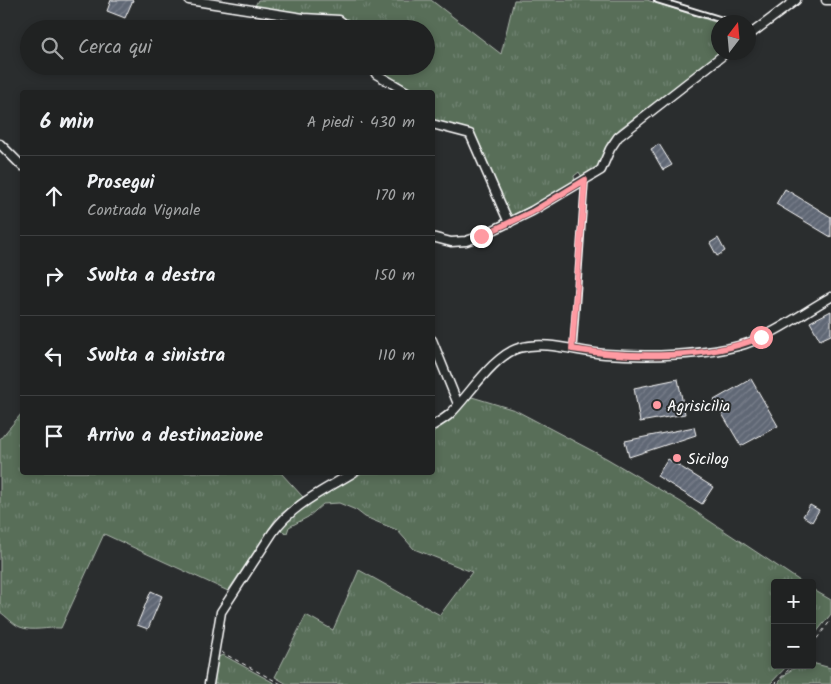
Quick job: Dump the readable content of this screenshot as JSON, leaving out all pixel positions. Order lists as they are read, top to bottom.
{
  "places": ["Agrisicilia", "Sicilog"],
  "north": "top",
  "page": {
    "search": "Cerca qui",
    "heading": ["6 min", "A piedi · 430 m"],
    "list": [
      ["Prosegui", "Contrada Vignale", "170 m"],
      ["Svolta a destra", "150 m"],
      ["Svolta a sinistra", "110 m"],
      "Arrivo a destinazione"
    ],
    "map_buttons": ["+", "−"]
  }
}
